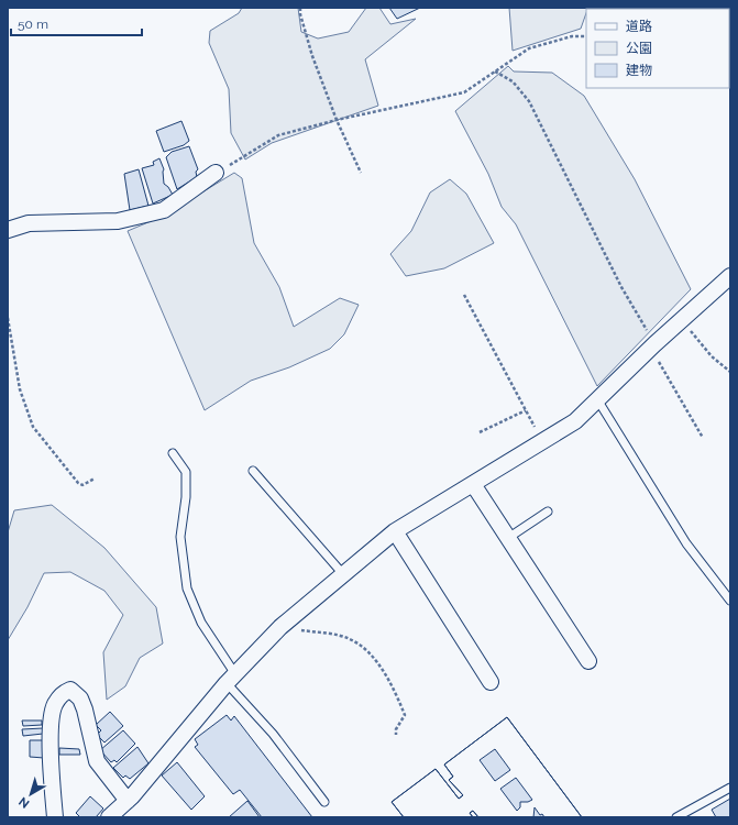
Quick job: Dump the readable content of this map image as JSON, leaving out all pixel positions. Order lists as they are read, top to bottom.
{
  "legend": ["道路", "公園", "建物"],
  "scale_bar": "50 m",
  "north": "bottom left"
}
